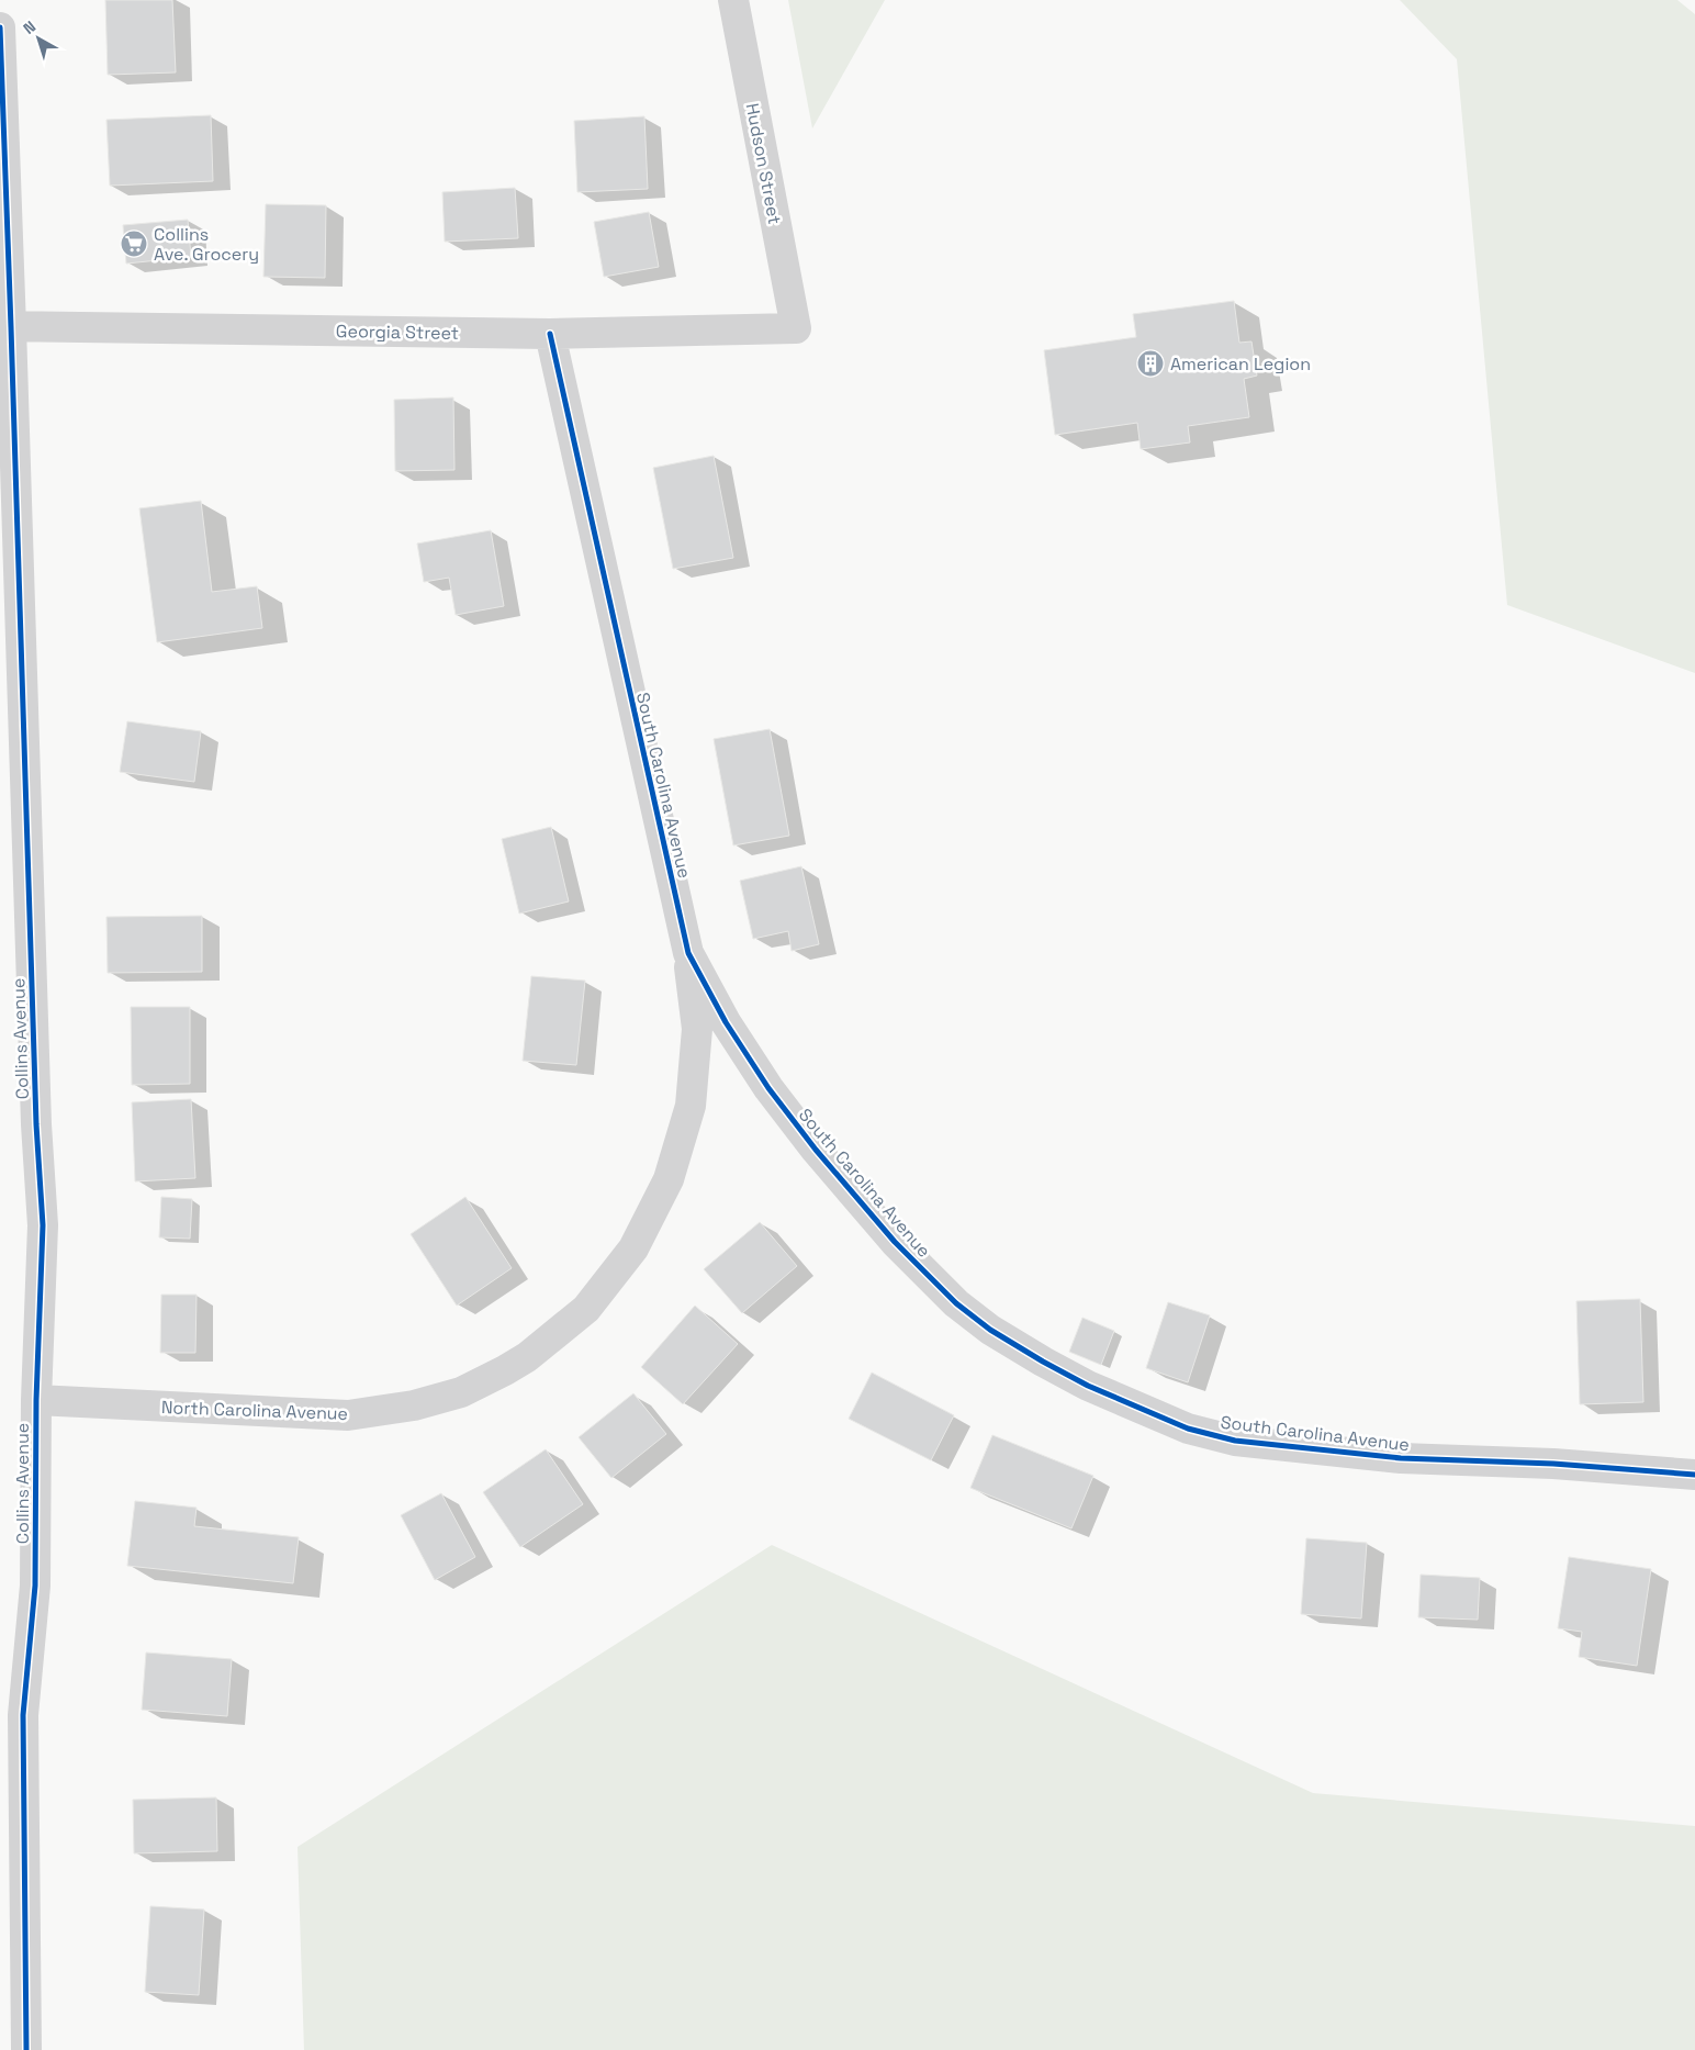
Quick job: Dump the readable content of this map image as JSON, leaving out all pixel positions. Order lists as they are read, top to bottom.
{
  "streets": {
    "street": [
      "Hudson Street",
      "Georgia Street",
      "South Carolina Avenue",
      "Collins Avenue",
      "North Carolina Avenue"
    ]
  },
  "crossings": [
    ["Hudson Street", "Georgia Street"],
    ["Georgia Street", "South Carolina Avenue"],
    ["Georgia Street", "Collins Avenue"],
    ["South Carolina Avenue", "North Carolina Avenue"],
    ["Collins Avenue", "North Carolina Avenue"]
  ],
  "places": {
    "supermarket": ["Collins Ave. Grocery"],
    "building": ["American Legion"]
  },
  "north": "top left"
}
